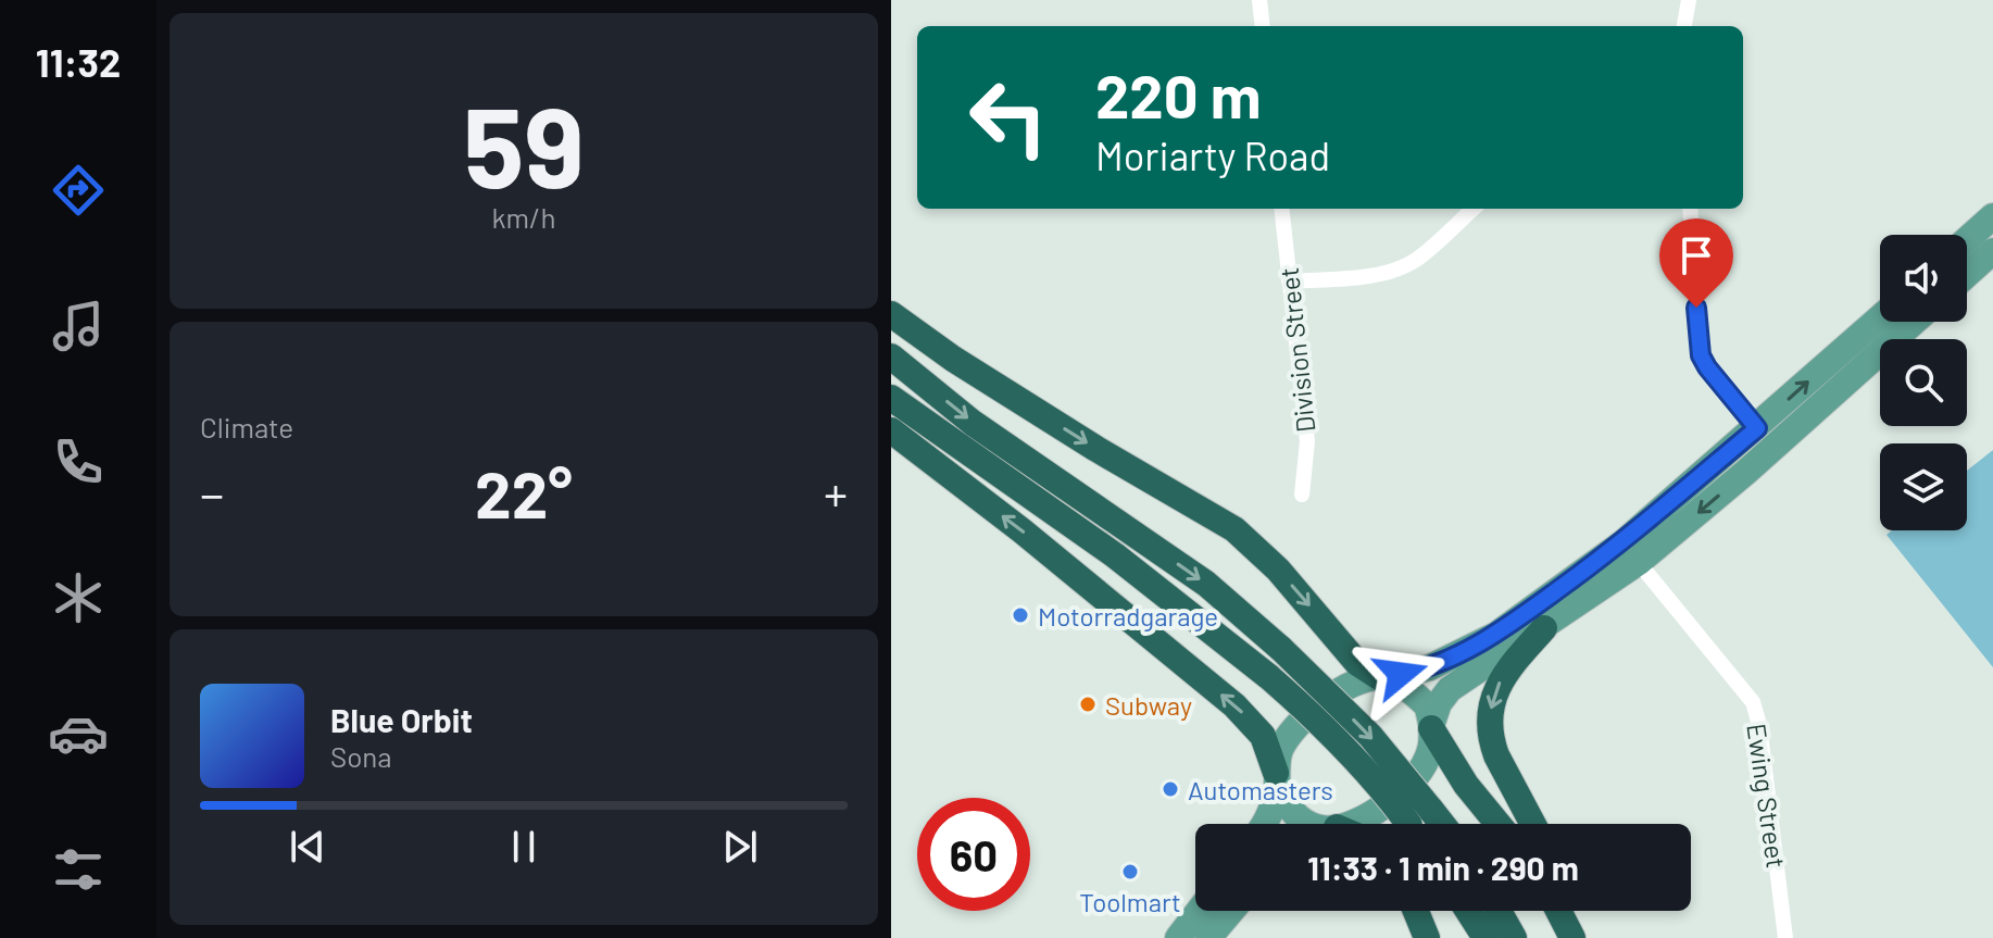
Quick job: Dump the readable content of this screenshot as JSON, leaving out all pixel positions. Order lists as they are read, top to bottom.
{
  "streets": {
    "street": ["Division Street", "Ewing Street"]
  },
  "places": [
    "Motorradgarage",
    "Subway",
    "Automasters",
    "Toolmart"
  ],
  "page": {
    "tabs": "11:32",
    "tile": [
      ["59", "km/h"],
      "Climate"
    ],
    "turn": ["220 m", "Moriarty Road"],
    "heat": ["−", "22°", "+"],
    "song": ["Blue Orbit", "Sona"],
    "limit": "60",
    "trip": "11:33 · 1 min · 290 m"
  }
}
